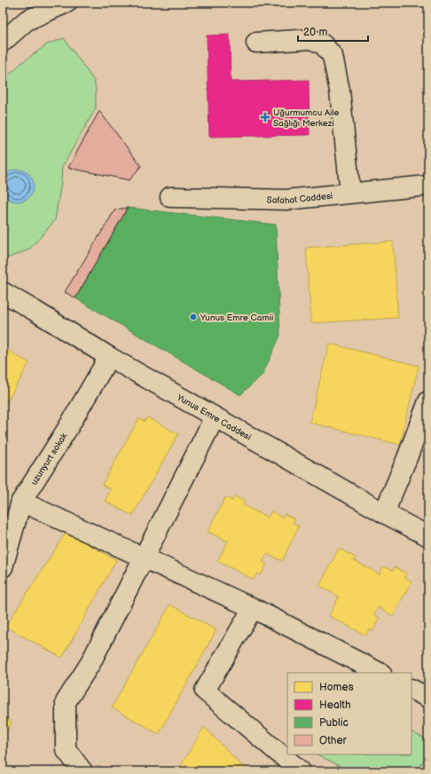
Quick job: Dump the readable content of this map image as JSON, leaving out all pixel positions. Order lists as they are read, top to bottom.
{
  "streets": {
    "street": ["Safahat Caddesi", "Yunus Emre Caddesi", "uzunyurt sokak"]
  },
  "crossings": [
    ["Yunus Emre Caddesi", "uzunyurt sokak"]
  ],
  "places": {
    "health": ["Uğurmumcu Aile Sağlığı Merkezi"],
    "other": ["Yunus Emre Camii"]
  },
  "legend": [
    "Homes",
    "Health",
    "Public",
    "Other"
  ],
  "scale_bar": "20 m"
}
